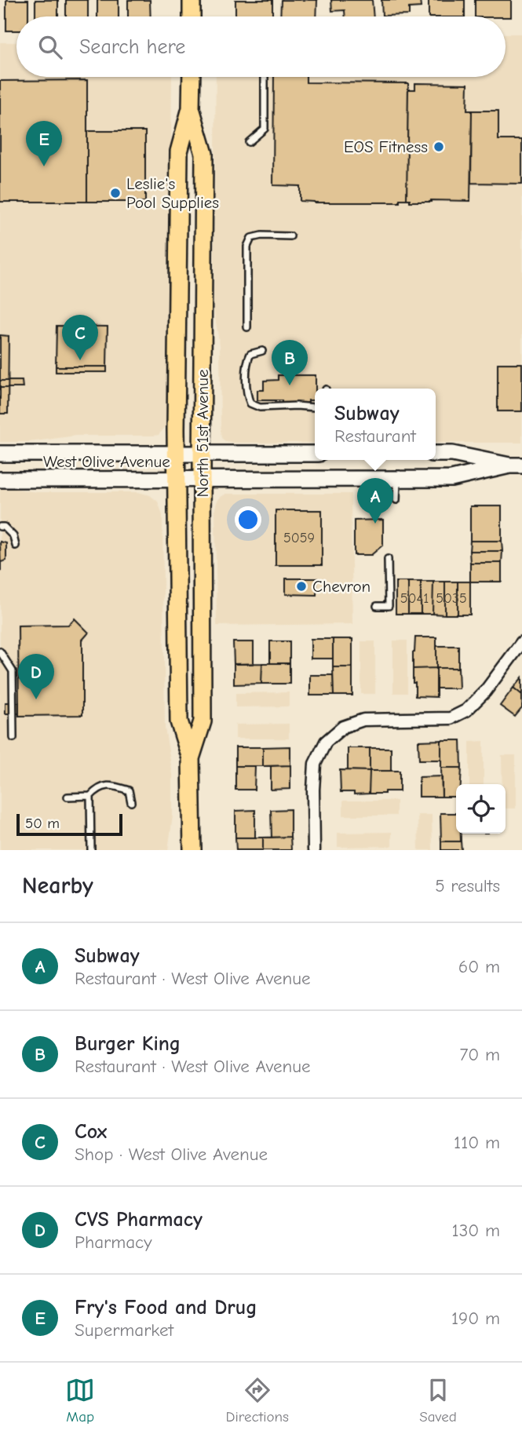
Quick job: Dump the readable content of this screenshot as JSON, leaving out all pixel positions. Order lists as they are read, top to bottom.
{
  "streets": {
    "main road": ["North 51st Avenue", "West Olive Avenue"]
  },
  "crossings": [
    ["North 51st Avenue", "West Olive Avenue"]
  ],
  "places": ["EOS Fitness", "Leslie's Pool Supplies", "Chevron"],
  "house_numbers": ["5059", "5041", "5035"],
  "scale_bar": "50 m",
  "page": {
    "search": "Search here",
    "pins": [
      "E",
      "C",
      "B",
      "A",
      "D"
    ],
    "popup": ["Subway", "Restaurant"],
    "scale": "50 m",
    "heading": ["Nearby", "5 results"],
    "list": [
      {
        "mark": "A",
        "name": "Subway",
        "note": "Restaurant · West Olive Avenue",
        "value": "60 m"
      },
      {
        "mark": "B",
        "name": "Burger King",
        "note": "Restaurant · West Olive Avenue",
        "value": "70 m"
      },
      {
        "mark": "C",
        "name": "Cox",
        "note": "Shop · West Olive Avenue",
        "value": "110 m"
      },
      {
        "mark": "D",
        "name": "CVS Pharmacy",
        "note": "Pharmacy",
        "value": "130 m"
      },
      {
        "mark": "E",
        "name": "Fry's Food and Drug",
        "note": "Supermarket",
        "value": "190 m"
      }
    ],
    "nav": ["Map", "Directions", "Saved"]
  }
}
